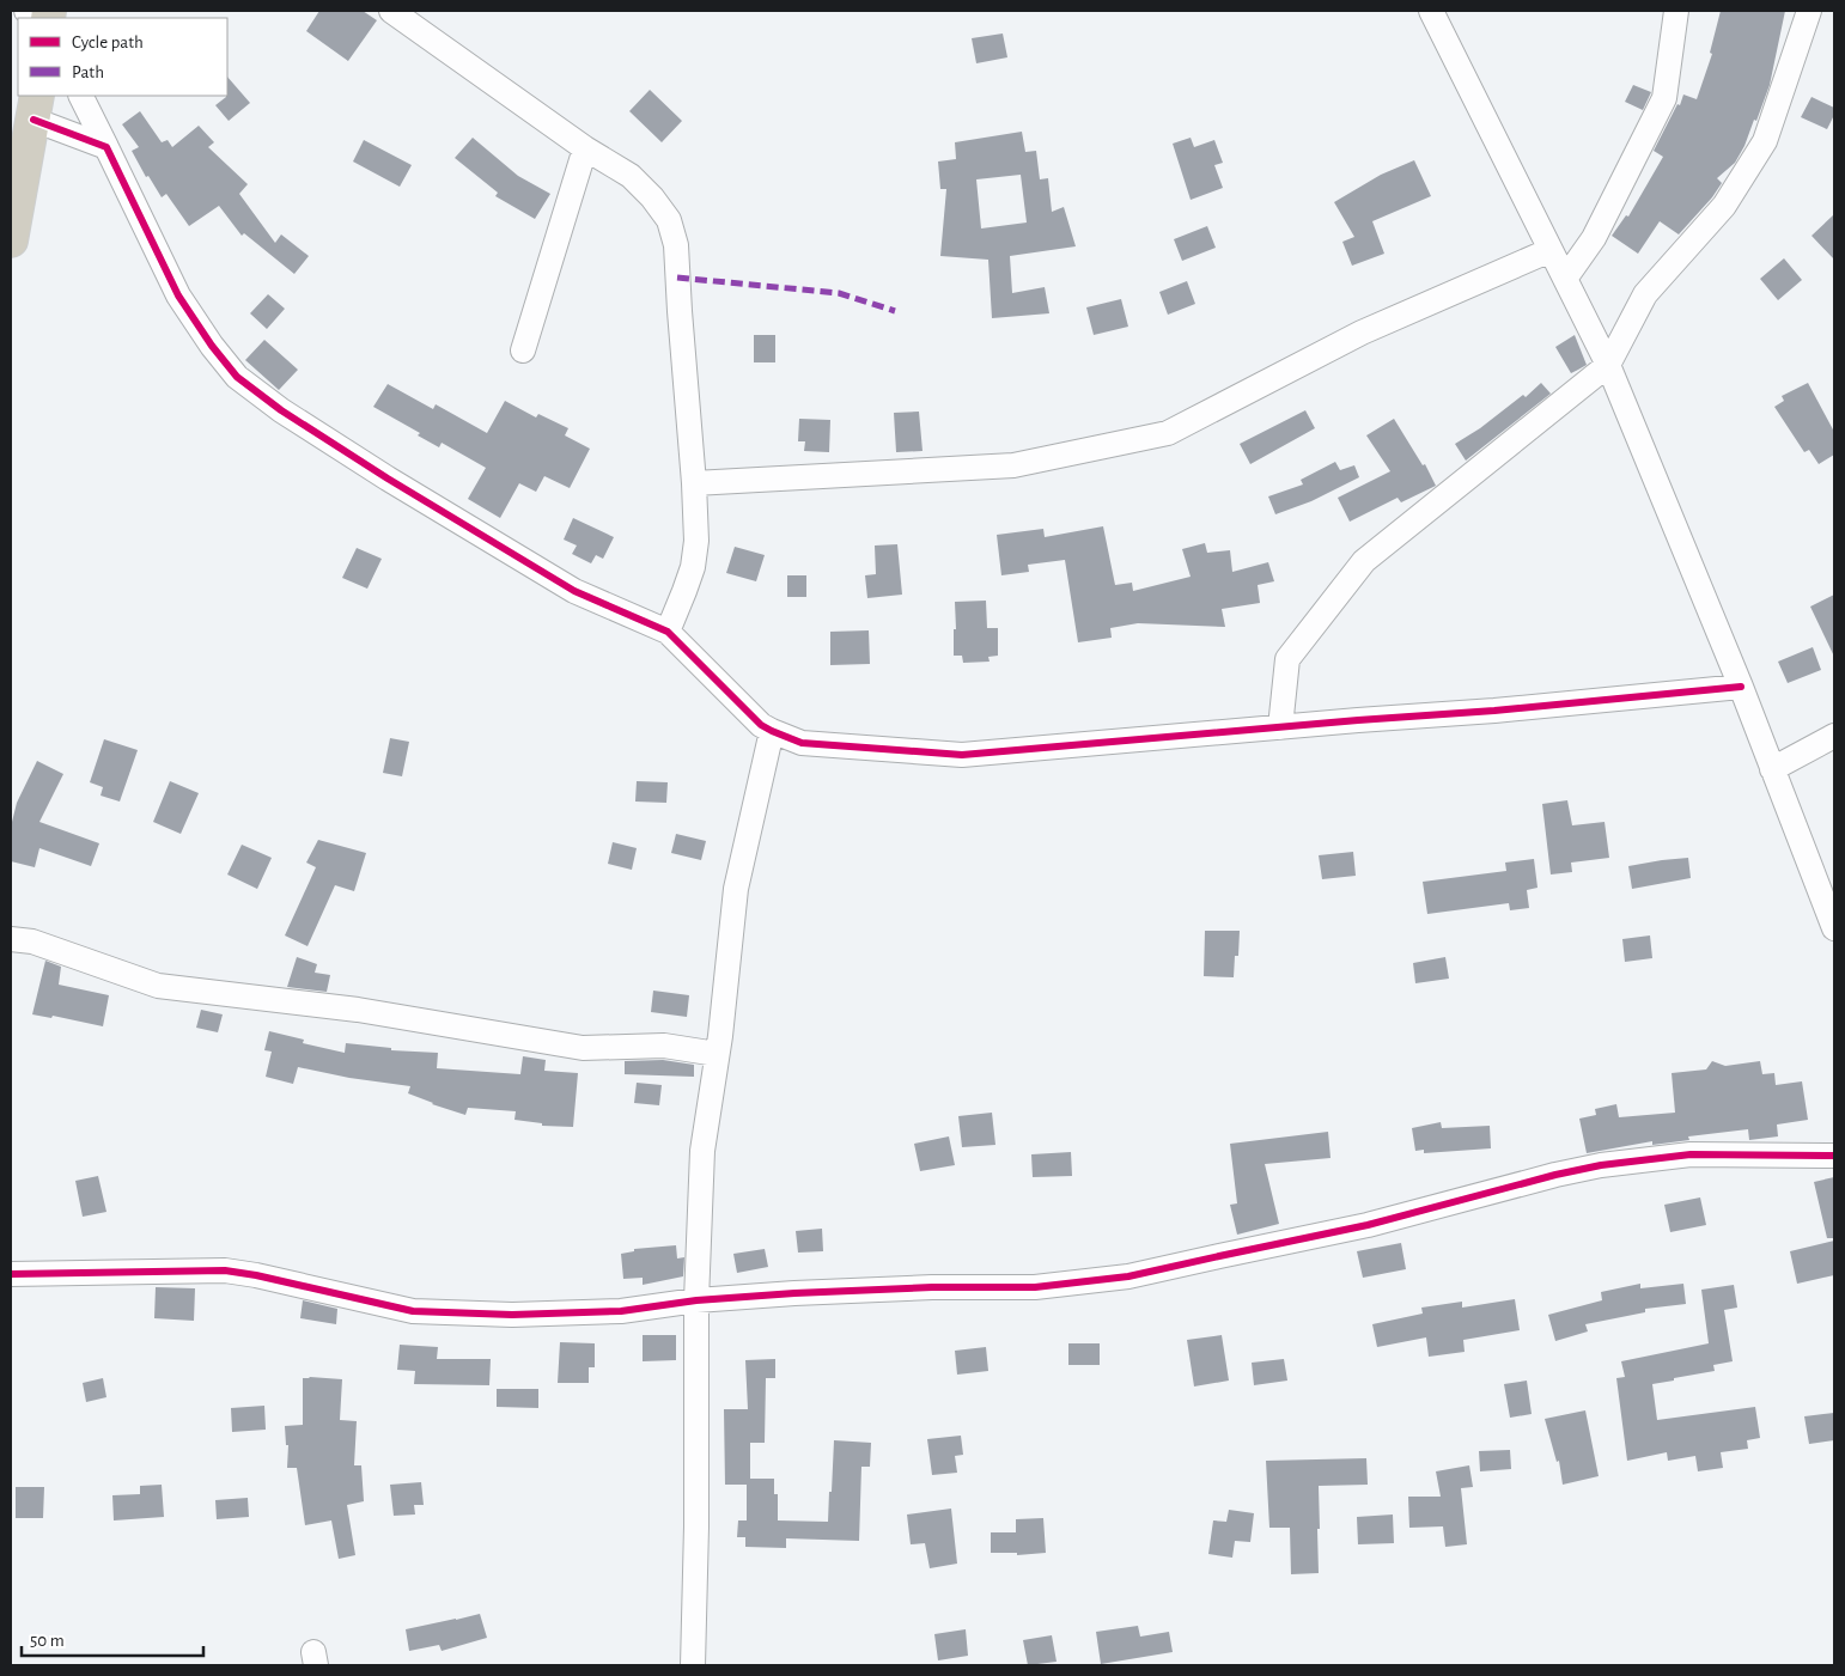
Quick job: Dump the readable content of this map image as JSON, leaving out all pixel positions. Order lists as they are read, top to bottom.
{
  "legend": ["Cycle path", "Path"],
  "scale_bar": "50 m"
}
